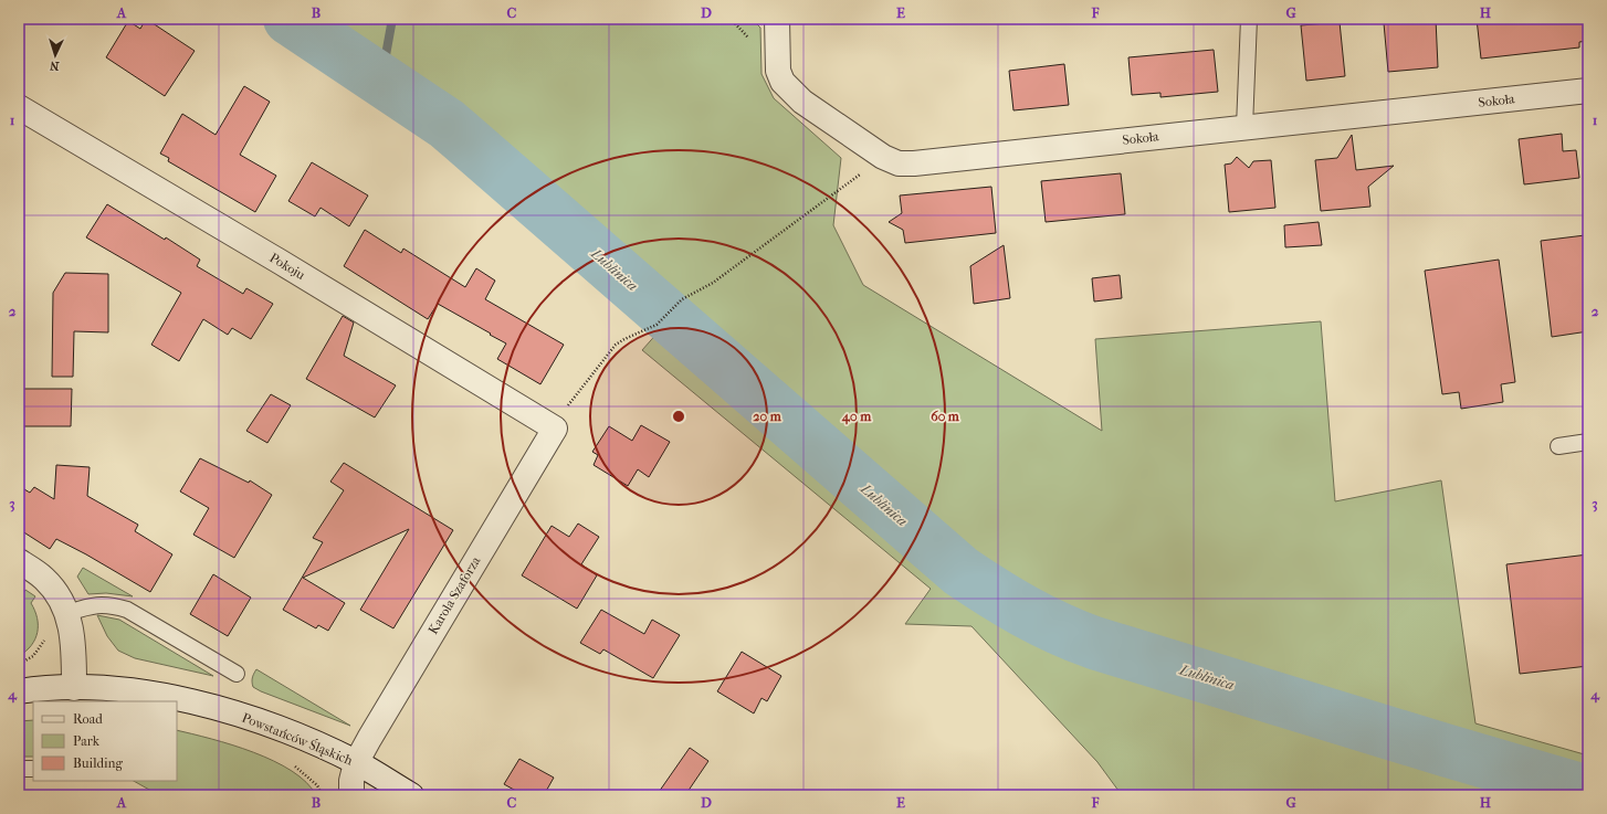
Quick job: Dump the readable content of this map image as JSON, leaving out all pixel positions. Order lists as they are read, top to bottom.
{
  "streets": {
    "street": [
      "Sokoła",
      "Pokoju",
      "Karola Szaforza",
      "Powstańców Śląskich"
    ]
  },
  "crossings": [
    ["Pokoju", "Karola Szaforza"],
    ["Karola Szaforza", "Powstańców Śląskich"]
  ],
  "water": ["Lublinica"],
  "legend": ["Road", "Park", "Building"],
  "north": "bottom",
  "grid": {
    "columns": [
      "A",
      "B",
      "C",
      "D",
      "E",
      "F",
      "G",
      "H"
    ],
    "rows": [
      "1",
      "2",
      "3",
      "4"
    ]
  },
  "rings": ["20 m", "40 m", "60 m"]
}
